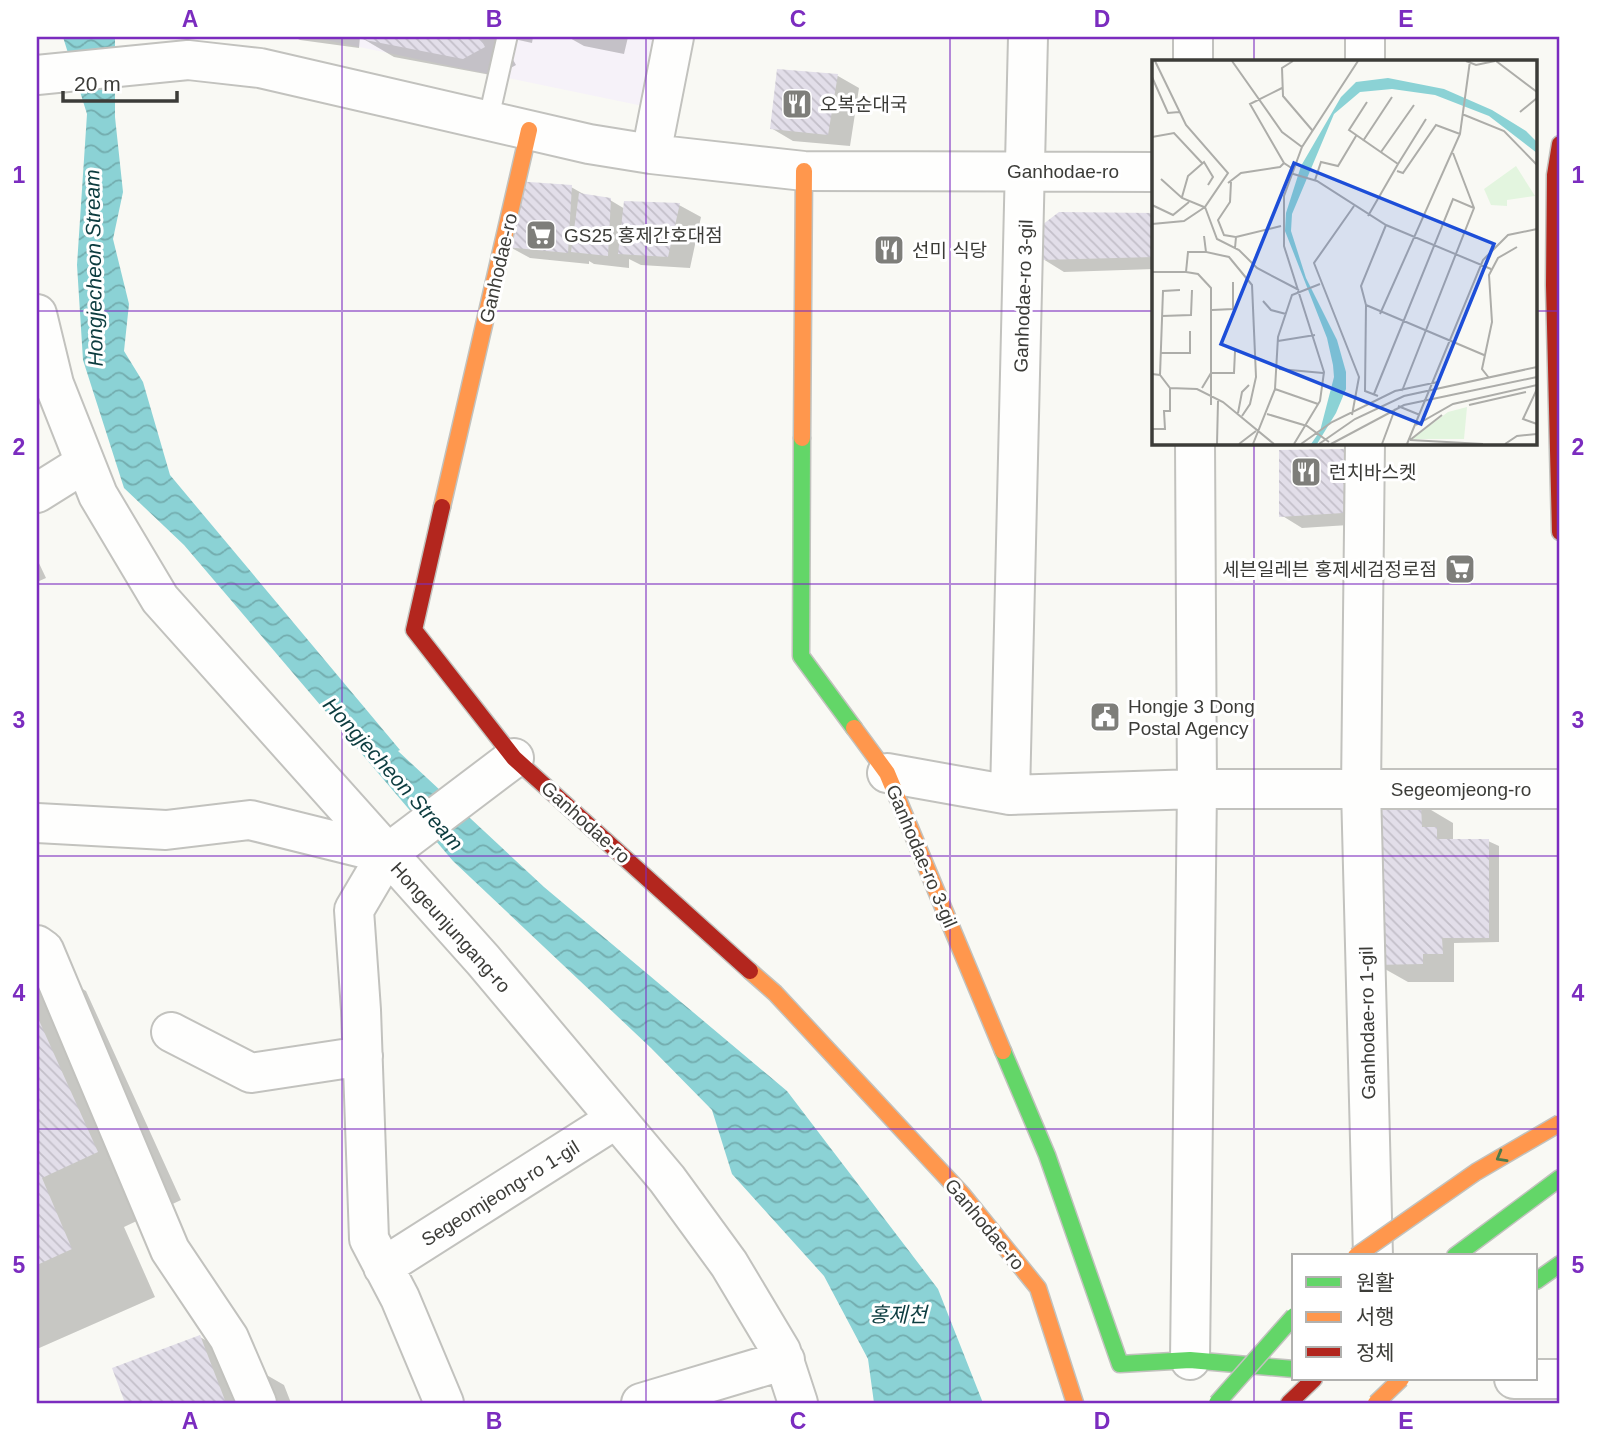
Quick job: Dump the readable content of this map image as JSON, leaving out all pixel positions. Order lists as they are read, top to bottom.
{
  "streets": {
    "main road": ["Ganhodae-ro", "Ganhodae-ro 3-gil"],
    "street": [
      "Segeomjeong-ro",
      "Hongeunjungang-ro",
      "Ganhodae-ro 1-gil",
      "Segeomjeong-ro 1-gil"
    ]
  },
  "crossings": [
    ["Ganhodae-ro", "Ganhodae-ro 3-gil"],
    ["Segeomjeong-ro", "Ganhodae-ro 1-gil"],
    ["Hongeunjungang-ro", "Segeomjeong-ro 1-gil"]
  ],
  "water": ["Hongjecheon Stream", "홍제천"],
  "places": {
    "restaurant": ["오복순대국", "선미 식당", "런치바스켓"],
    "supermarket": ["GS25 홍제간호대점", "세븐일레븐 홍제세검정로점"],
    "public building": ["Hongje 3 Dong Postal Agency"]
  },
  "legend": ["원활", "서행", "정체"],
  "scale_bar": "20 m",
  "grid": {
    "columns": [
      "A",
      "B",
      "C",
      "D",
      "E"
    ],
    "rows": [
      "1",
      "2",
      "3",
      "4",
      "5"
    ]
  }
}
